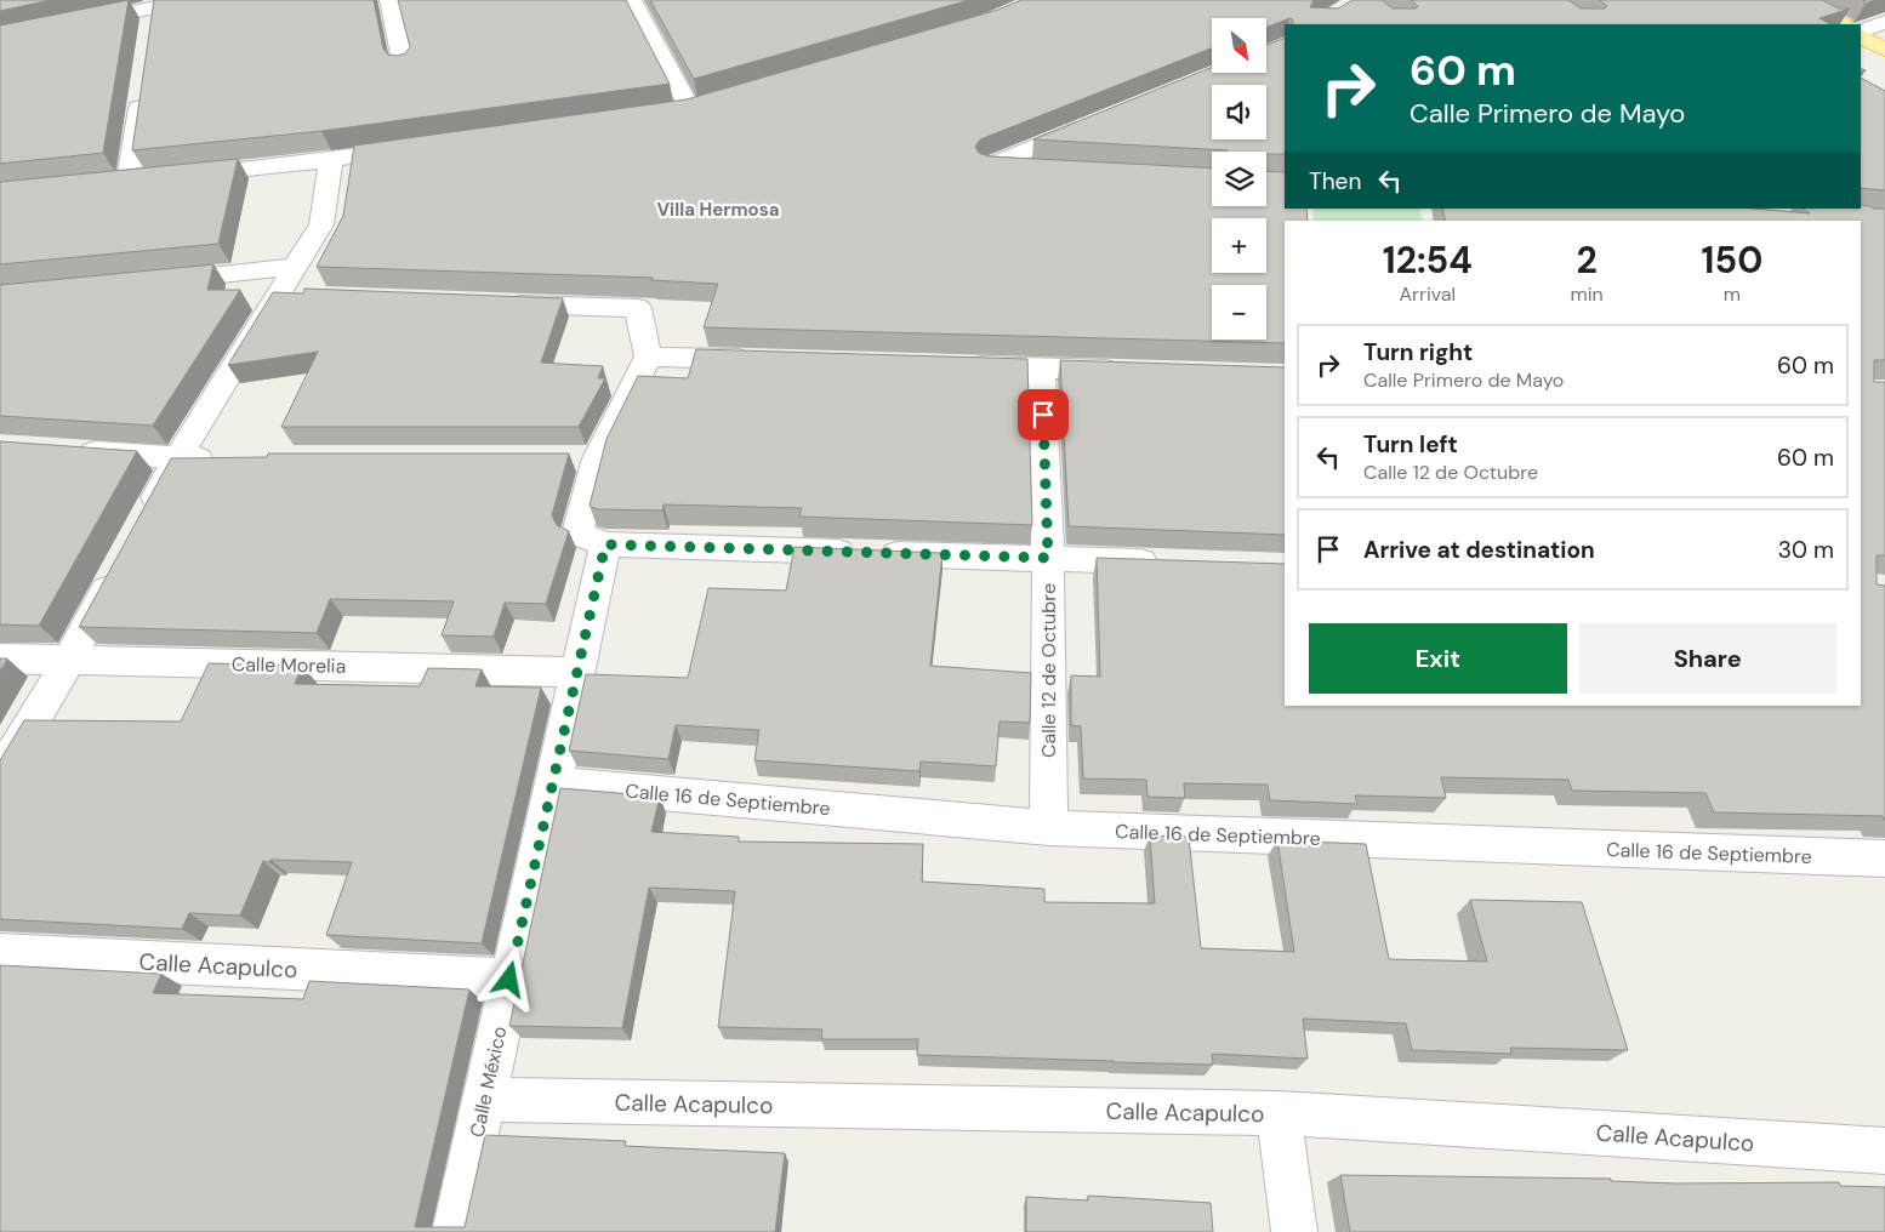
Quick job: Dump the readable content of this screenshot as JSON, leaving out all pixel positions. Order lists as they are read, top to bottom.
{
  "streets": {
    "street": [
      "Calle Morelia",
      "Calle 12 de Octubre",
      "Calle 16 de Septiembre",
      "Calle Acapulco",
      "Calle México"
    ]
  },
  "crossings": [
    ["Calle Morelia", "Calle México"],
    ["Calle 12 de Octubre", "Calle 16 de Septiembre"],
    ["Calle 16 de Septiembre", "Calle México"],
    ["Calle Acapulco", "Calle México"]
  ],
  "districts": ["Villa Hermosa"],
  "north": "bottom right",
  "page": {
    "map_buttons": ["+", "−"],
    "turn": ["60 m", "Calle Primero de Mayo"],
    "then": "Then",
    "eta": [
      "12:54",
      "Arrival",
      "2",
      "min",
      "150",
      "m"
    ],
    "list": [
      {
        "name": "Turn right",
        "note": "Calle Primero de Mayo",
        "value": "60 m"
      },
      {
        "name": "Turn left",
        "note": "Calle 12 de Octubre",
        "value": "60 m"
      },
      {
        "name": "Arrive at destination",
        "value": "30 m"
      }
    ],
    "buttons": ["Exit", "Share"]
  }
}
